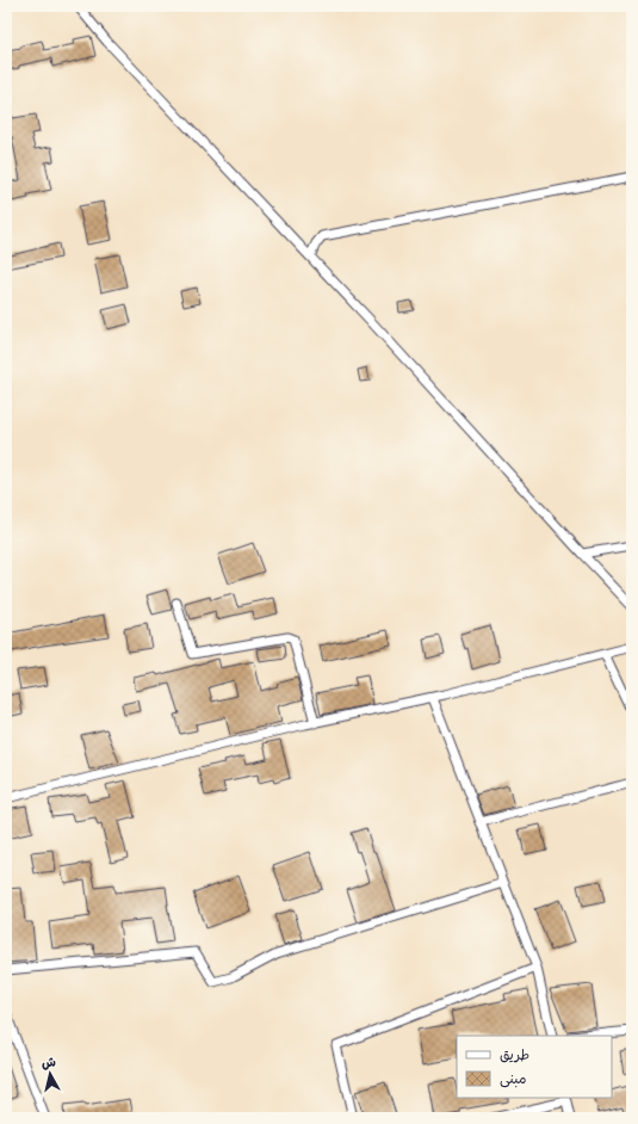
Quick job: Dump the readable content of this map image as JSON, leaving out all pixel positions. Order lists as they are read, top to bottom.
{
  "legend": ["طريق", "مبنى"],
  "north": "top"
}
